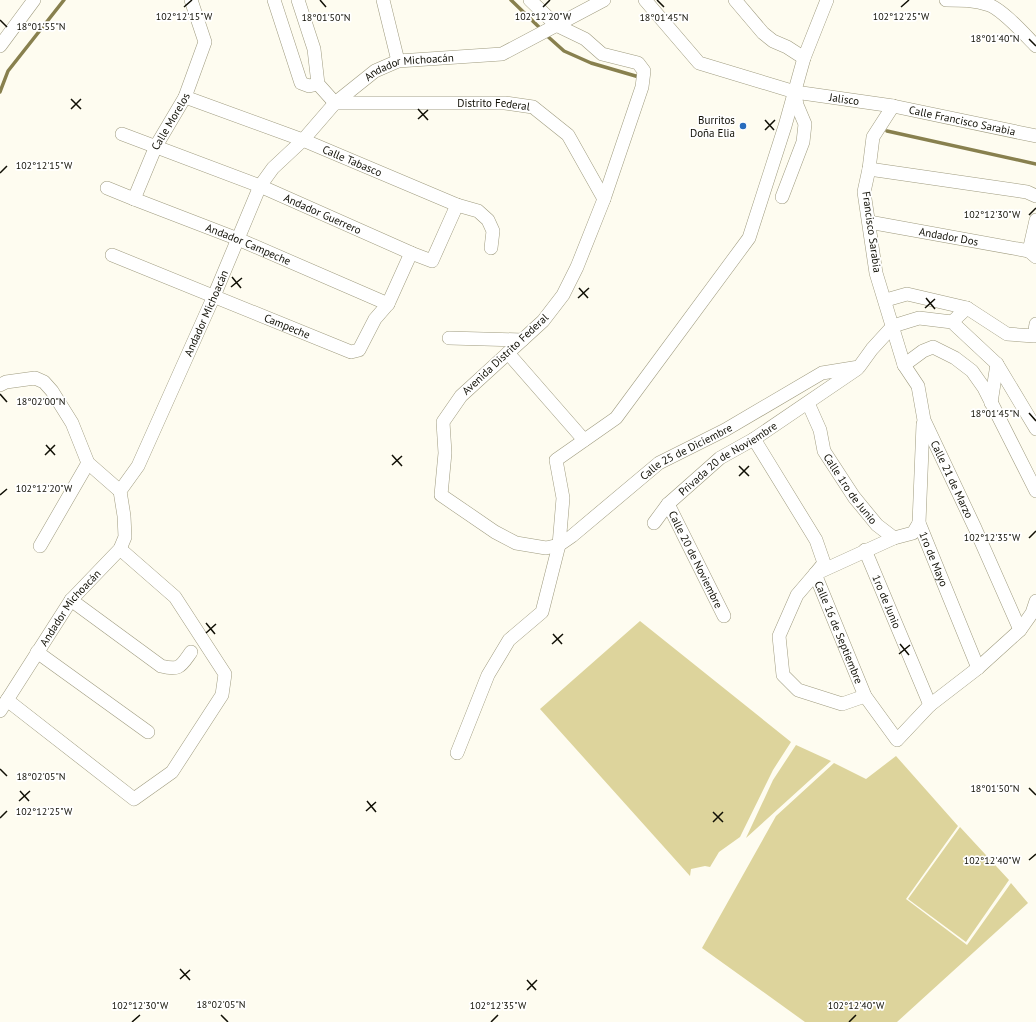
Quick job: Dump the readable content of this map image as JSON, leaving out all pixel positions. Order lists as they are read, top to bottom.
{
  "streets": {
    "street": [
      "Andador Michoacán",
      "Jalisco",
      "Distrito Federal",
      "Calle Francisco Sarabia",
      "Calle Morelos",
      "Calle Tabasco",
      "Andador Guerrero",
      "Francisco Sarabia",
      "Andador Dos",
      "Andador Campeche",
      "Campeche",
      "Avenida Distrito Federal",
      "Calle 25 de Diciembre",
      "Privada 20 de Noviembre",
      "Calle 21 de Marzo",
      "Calle 1ro de Junio",
      "1ro de Mayo",
      "Calle 20 de Noviembre",
      "1ro de Junio",
      "Calle 16 de Septiembre"
    ]
  },
  "crossings": [
    ["Andador Michoacán", "Distrito Federal"],
    ["Andador Michoacán", "Calle Tabasco"],
    ["Andador Michoacán", "Andador Guerrero"],
    ["Andador Michoacán", "Andador Campeche"],
    ["Andador Michoacán", "Campeche"],
    ["Andador Michoacán", "Avenida Distrito Federal"],
    ["Jalisco", "Calle Francisco Sarabia"],
    ["Jalisco", "Francisco Sarabia"],
    ["Distrito Federal", "Avenida Distrito Federal"],
    ["Calle Francisco Sarabia", "Francisco Sarabia"],
    ["Calle Morelos", "Calle Tabasco"],
    ["Calle Morelos", "Andador Guerrero"],
    ["Calle Morelos", "Andador Campeche"],
    ["Calle Tabasco", "Andador Guerrero"],
    ["Andador Guerrero", "Campeche"],
    ["Francisco Sarabia", "Andador Dos"],
    ["Francisco Sarabia", "Calle 21 de Marzo"],
    ["Andador Campeche", "Campeche"],
    ["Avenida Distrito Federal", "Calle 25 de Diciembre"],
    ["Calle 25 de Diciembre", "Privada 20 de Noviembre"],
    ["Privada 20 de Noviembre", "Calle 1ro de Junio"],
    ["Privada 20 de Noviembre", "Calle 20 de Noviembre"],
    ["Privada 20 de Noviembre", "Calle 16 de Septiembre"],
    ["Calle 21 de Marzo", "1ro de Mayo"],
    ["1ro de Junio", "Calle 16 de Septiembre"]
  ],
  "places": ["Burritos Doña Elia"],
  "coordinates": [
    "102°12'15\"W",
    "102°12'20\"W",
    "102°12'25\"W",
    "18°01'50\"N",
    "18°01'45\"N",
    "18°01'55\"N",
    "18°01'40\"N",
    "102°12'30\"W",
    "18°02'00\"N",
    "102°12'35\"W",
    "18°02'05\"N",
    "102°12'40\"W"
  ]
}
